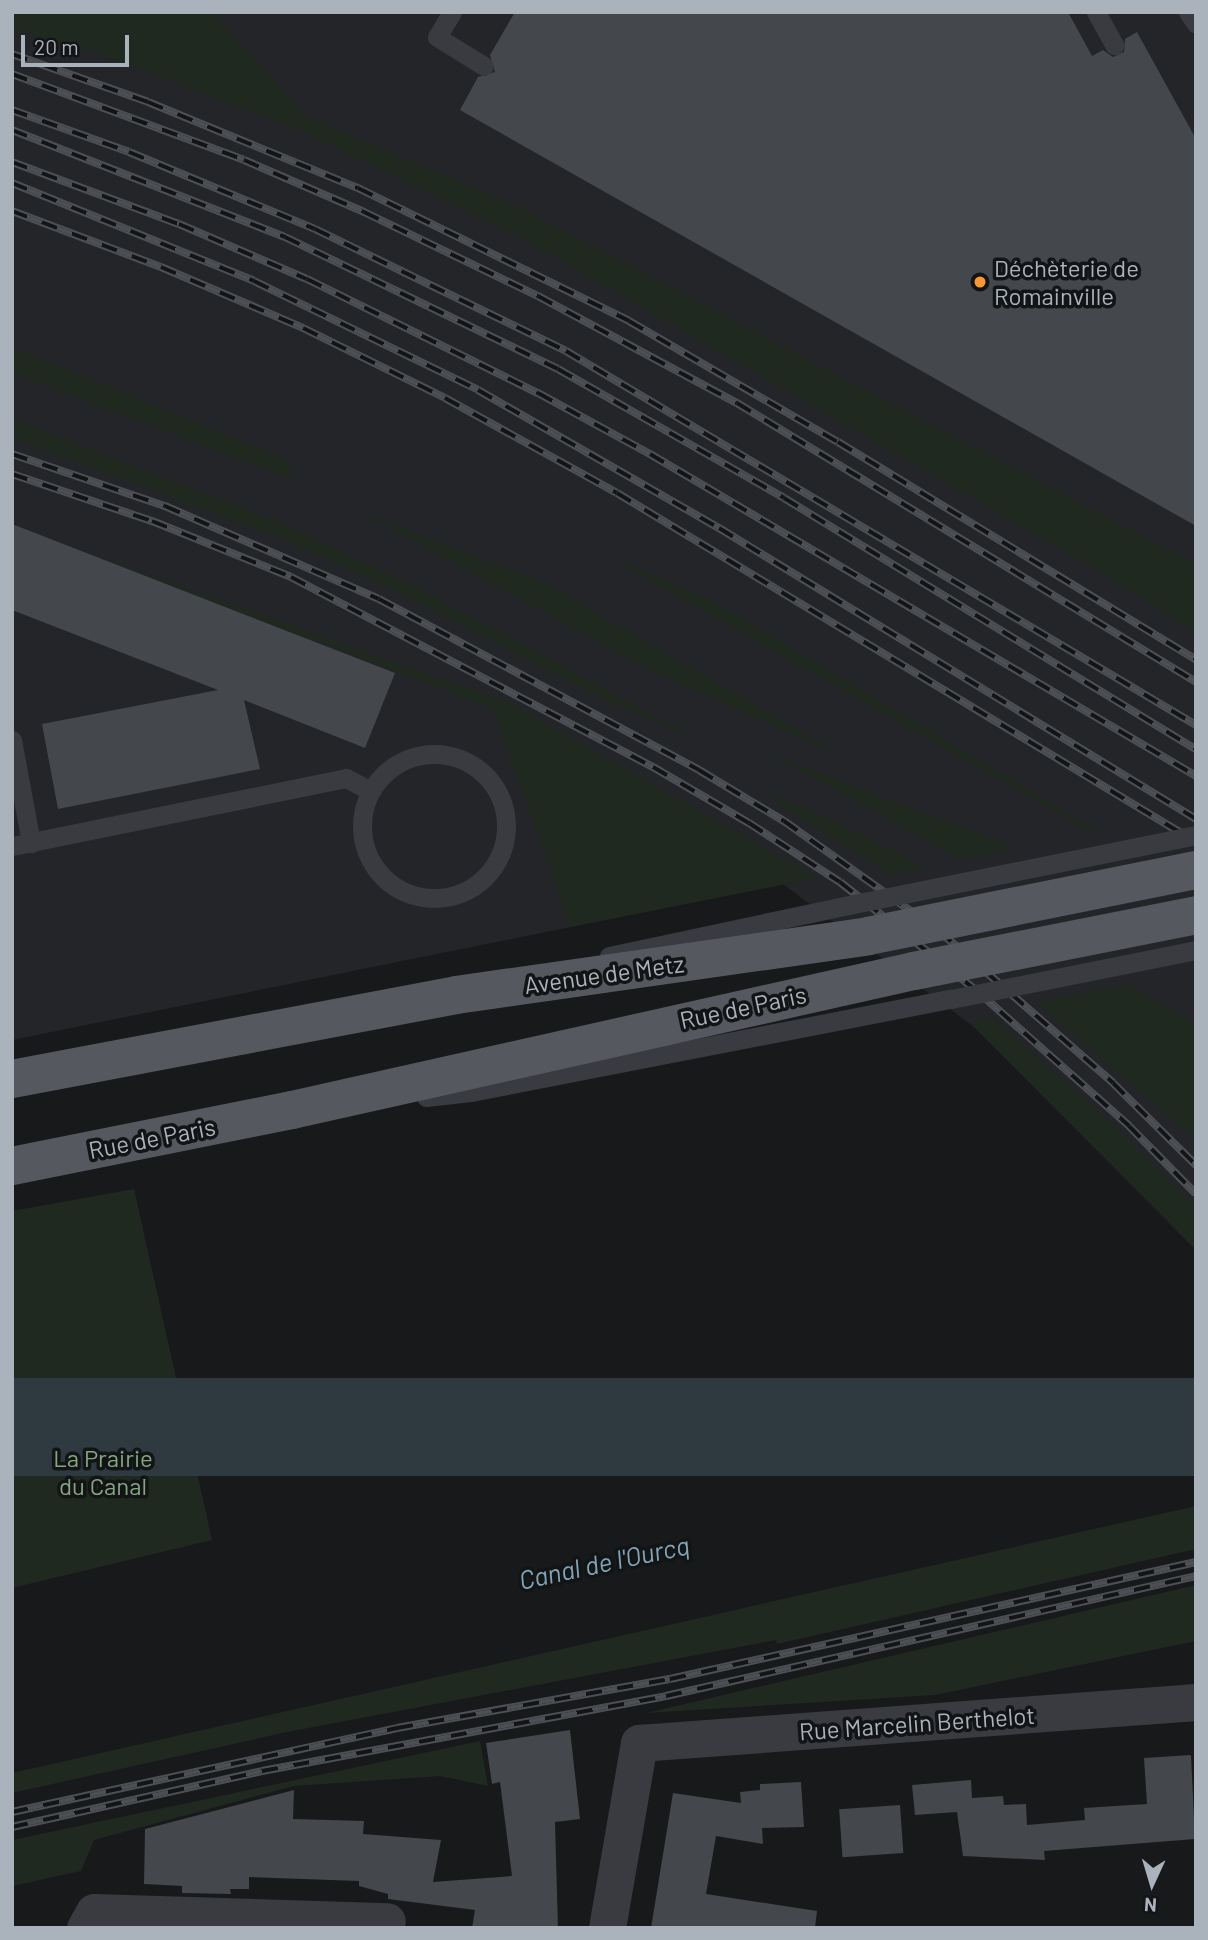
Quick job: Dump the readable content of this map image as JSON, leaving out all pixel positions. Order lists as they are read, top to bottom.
{
  "streets": {
    "main road": ["Avenue de Metz", "Rue de Paris"],
    "street": ["Rue Marcelin Berthelot"]
  },
  "water": ["Canal de l'Ourcq"],
  "parks": ["La Prairie du Canal"],
  "places": ["Déchèterie de Romainville"],
  "scale_bar": "20 m",
  "north": "bottom"
}
